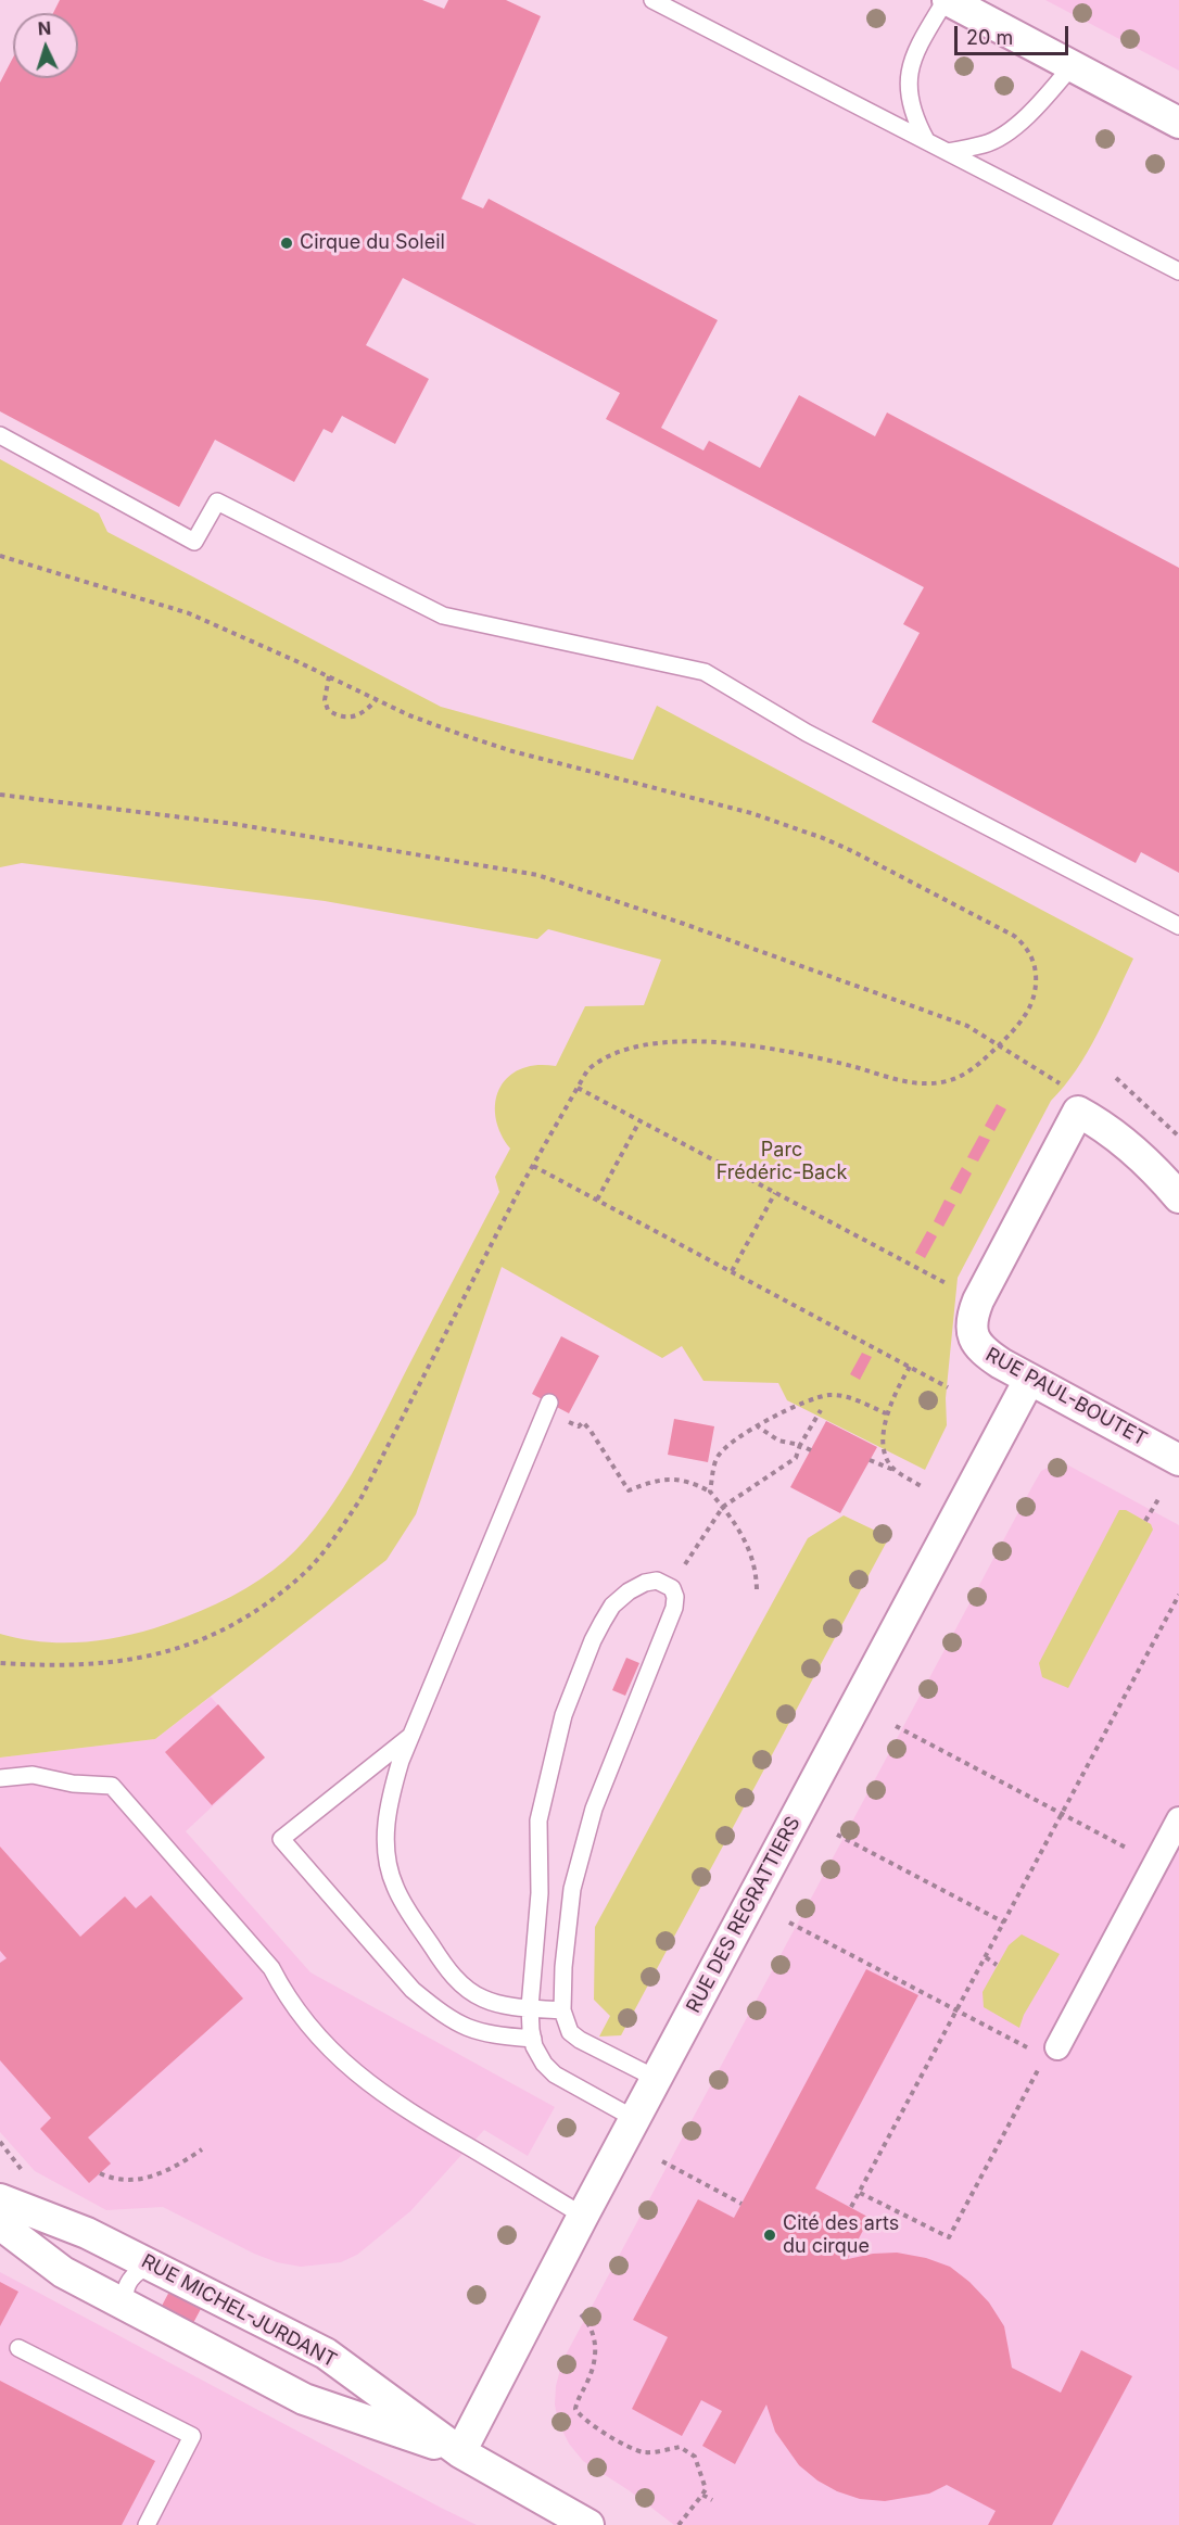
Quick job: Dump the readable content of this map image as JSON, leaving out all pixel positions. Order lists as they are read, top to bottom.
{
  "streets": {
    "street": ["RUE PAUL-BOUTET", "RUE DES REGRATTIERS", "RUE MICHEL-JURDANT"]
  },
  "crossings": [
    ["RUE PAUL-BOUTET", "RUE DES REGRATTIERS"],
    ["RUE DES REGRATTIERS", "RUE MICHEL-JURDANT"]
  ],
  "parks": ["Parc Frédéric-Back"],
  "places": ["Cirque du Soleil", "Cité des arts du cirque"],
  "scale_bar": "20 m",
  "north": "top"
}
